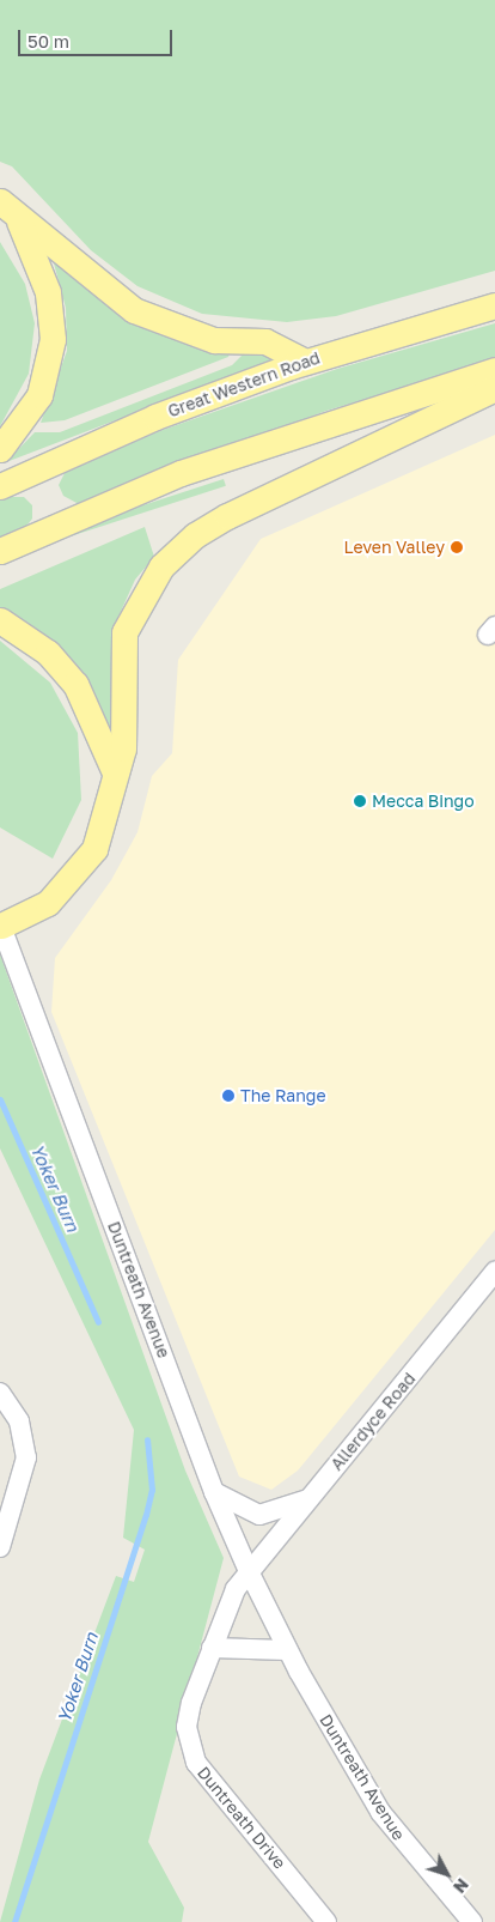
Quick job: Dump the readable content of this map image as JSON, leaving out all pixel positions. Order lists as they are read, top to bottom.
{
  "streets": {
    "main road": ["Great Western Road"],
    "street": ["Duntreath Avenue", "Allerdyce Road", "Duntreath Drive"]
  },
  "crossings": [
    ["Duntreath Avenue", "Allerdyce Road"],
    ["Duntreath Avenue", "Duntreath Drive"],
    ["Allerdyce Road", "Duntreath Drive"]
  ],
  "water": ["Yoker Burn"],
  "places": ["Leven Valley", "Mecca Bingo", "The Range"],
  "scale_bar": "50 m",
  "north": "bottom right"
}
